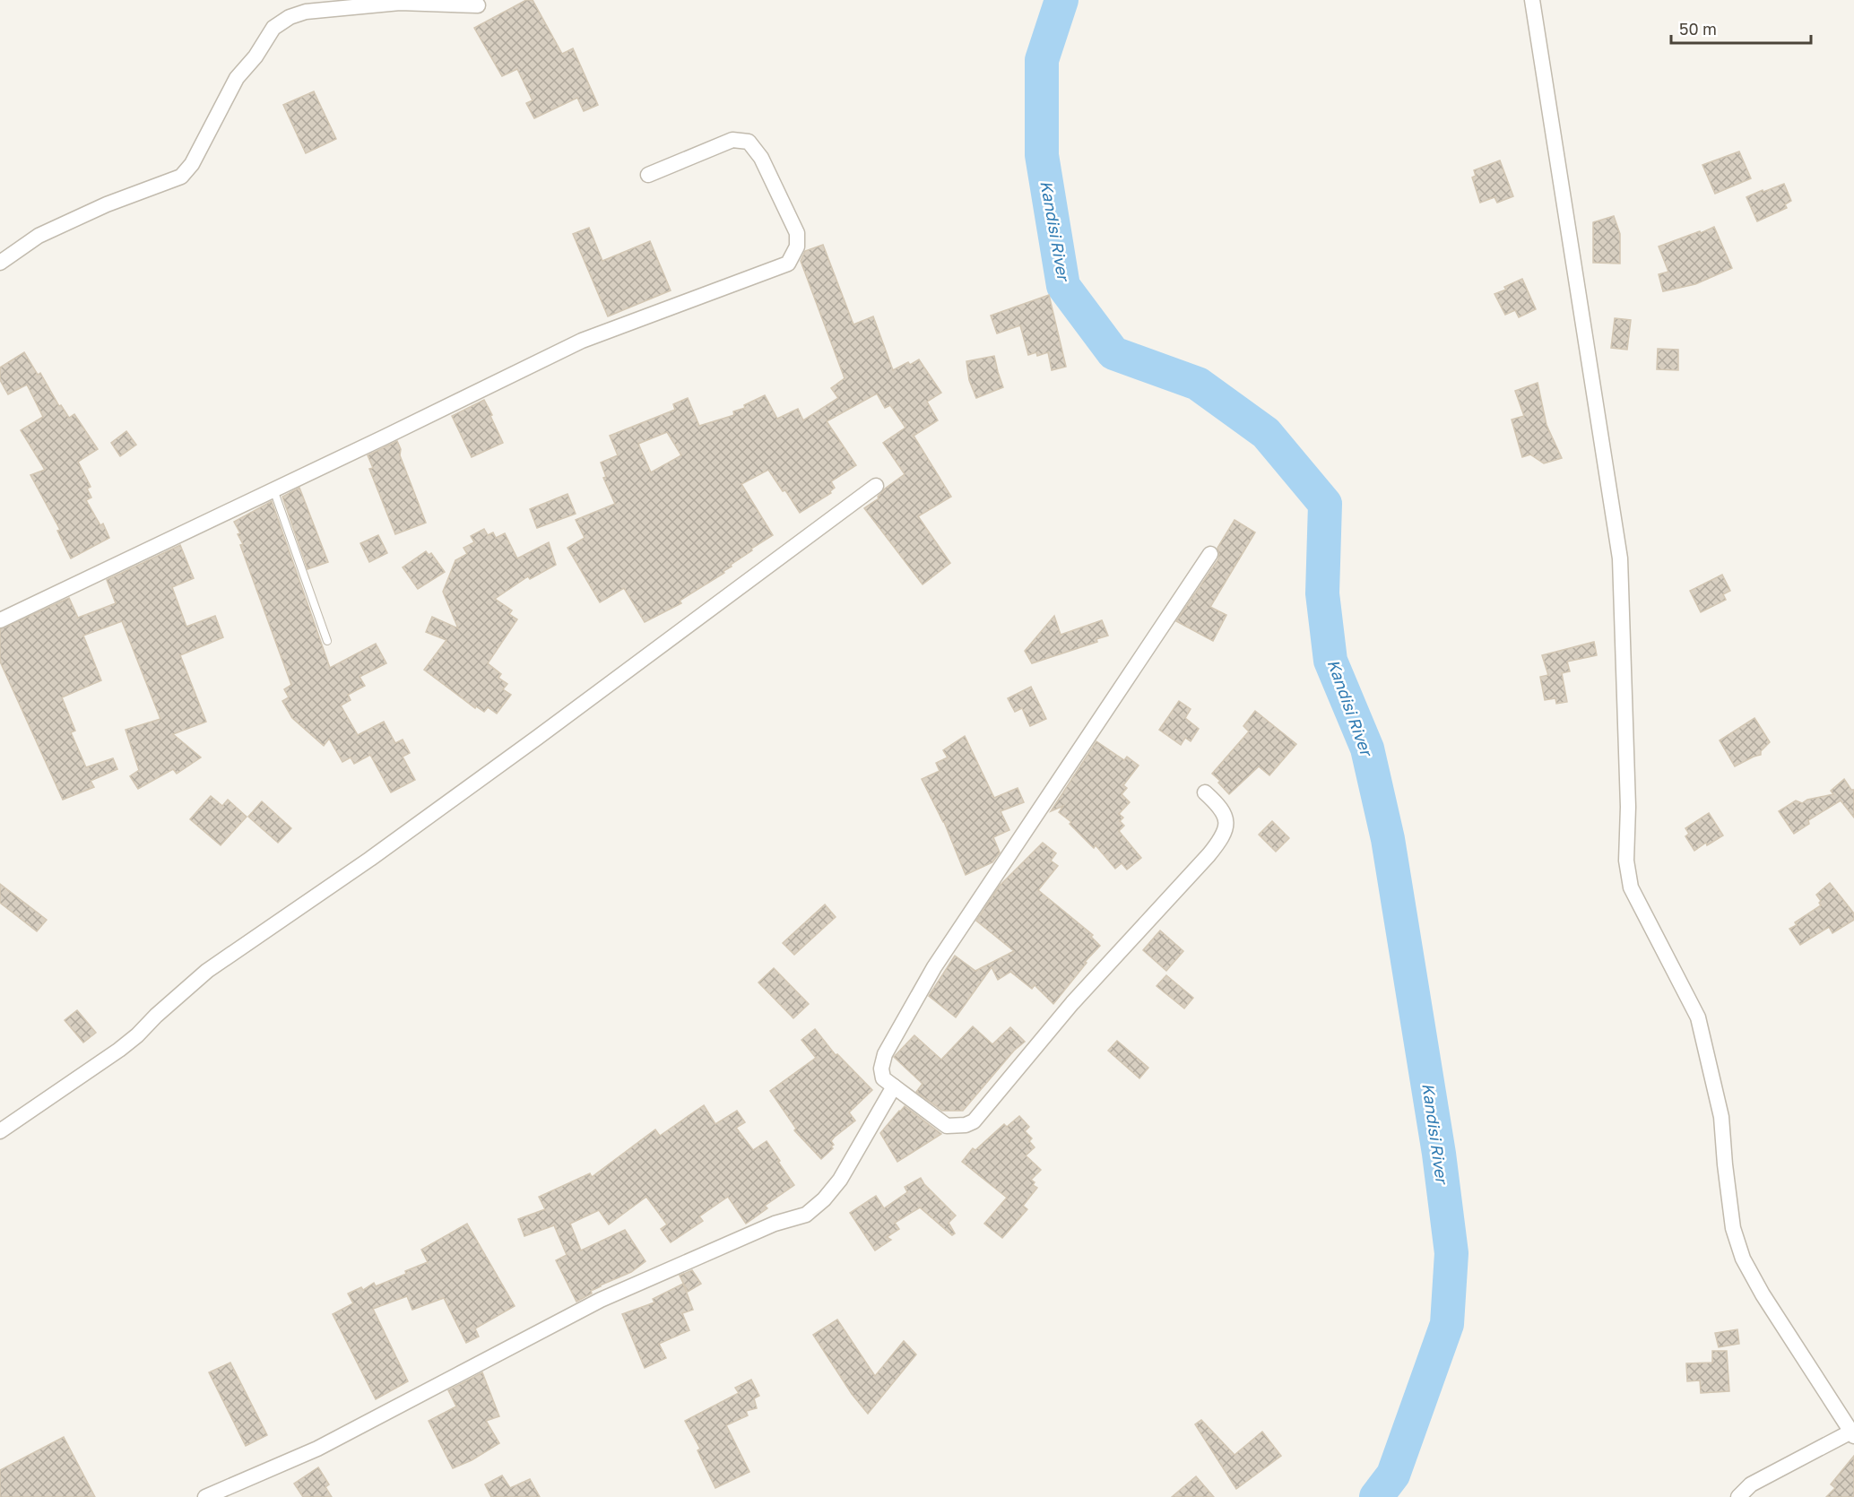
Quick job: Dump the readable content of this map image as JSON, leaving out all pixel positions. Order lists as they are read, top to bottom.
{
  "water": ["Kandisi River"],
  "scale_bar": "50 m"
}
